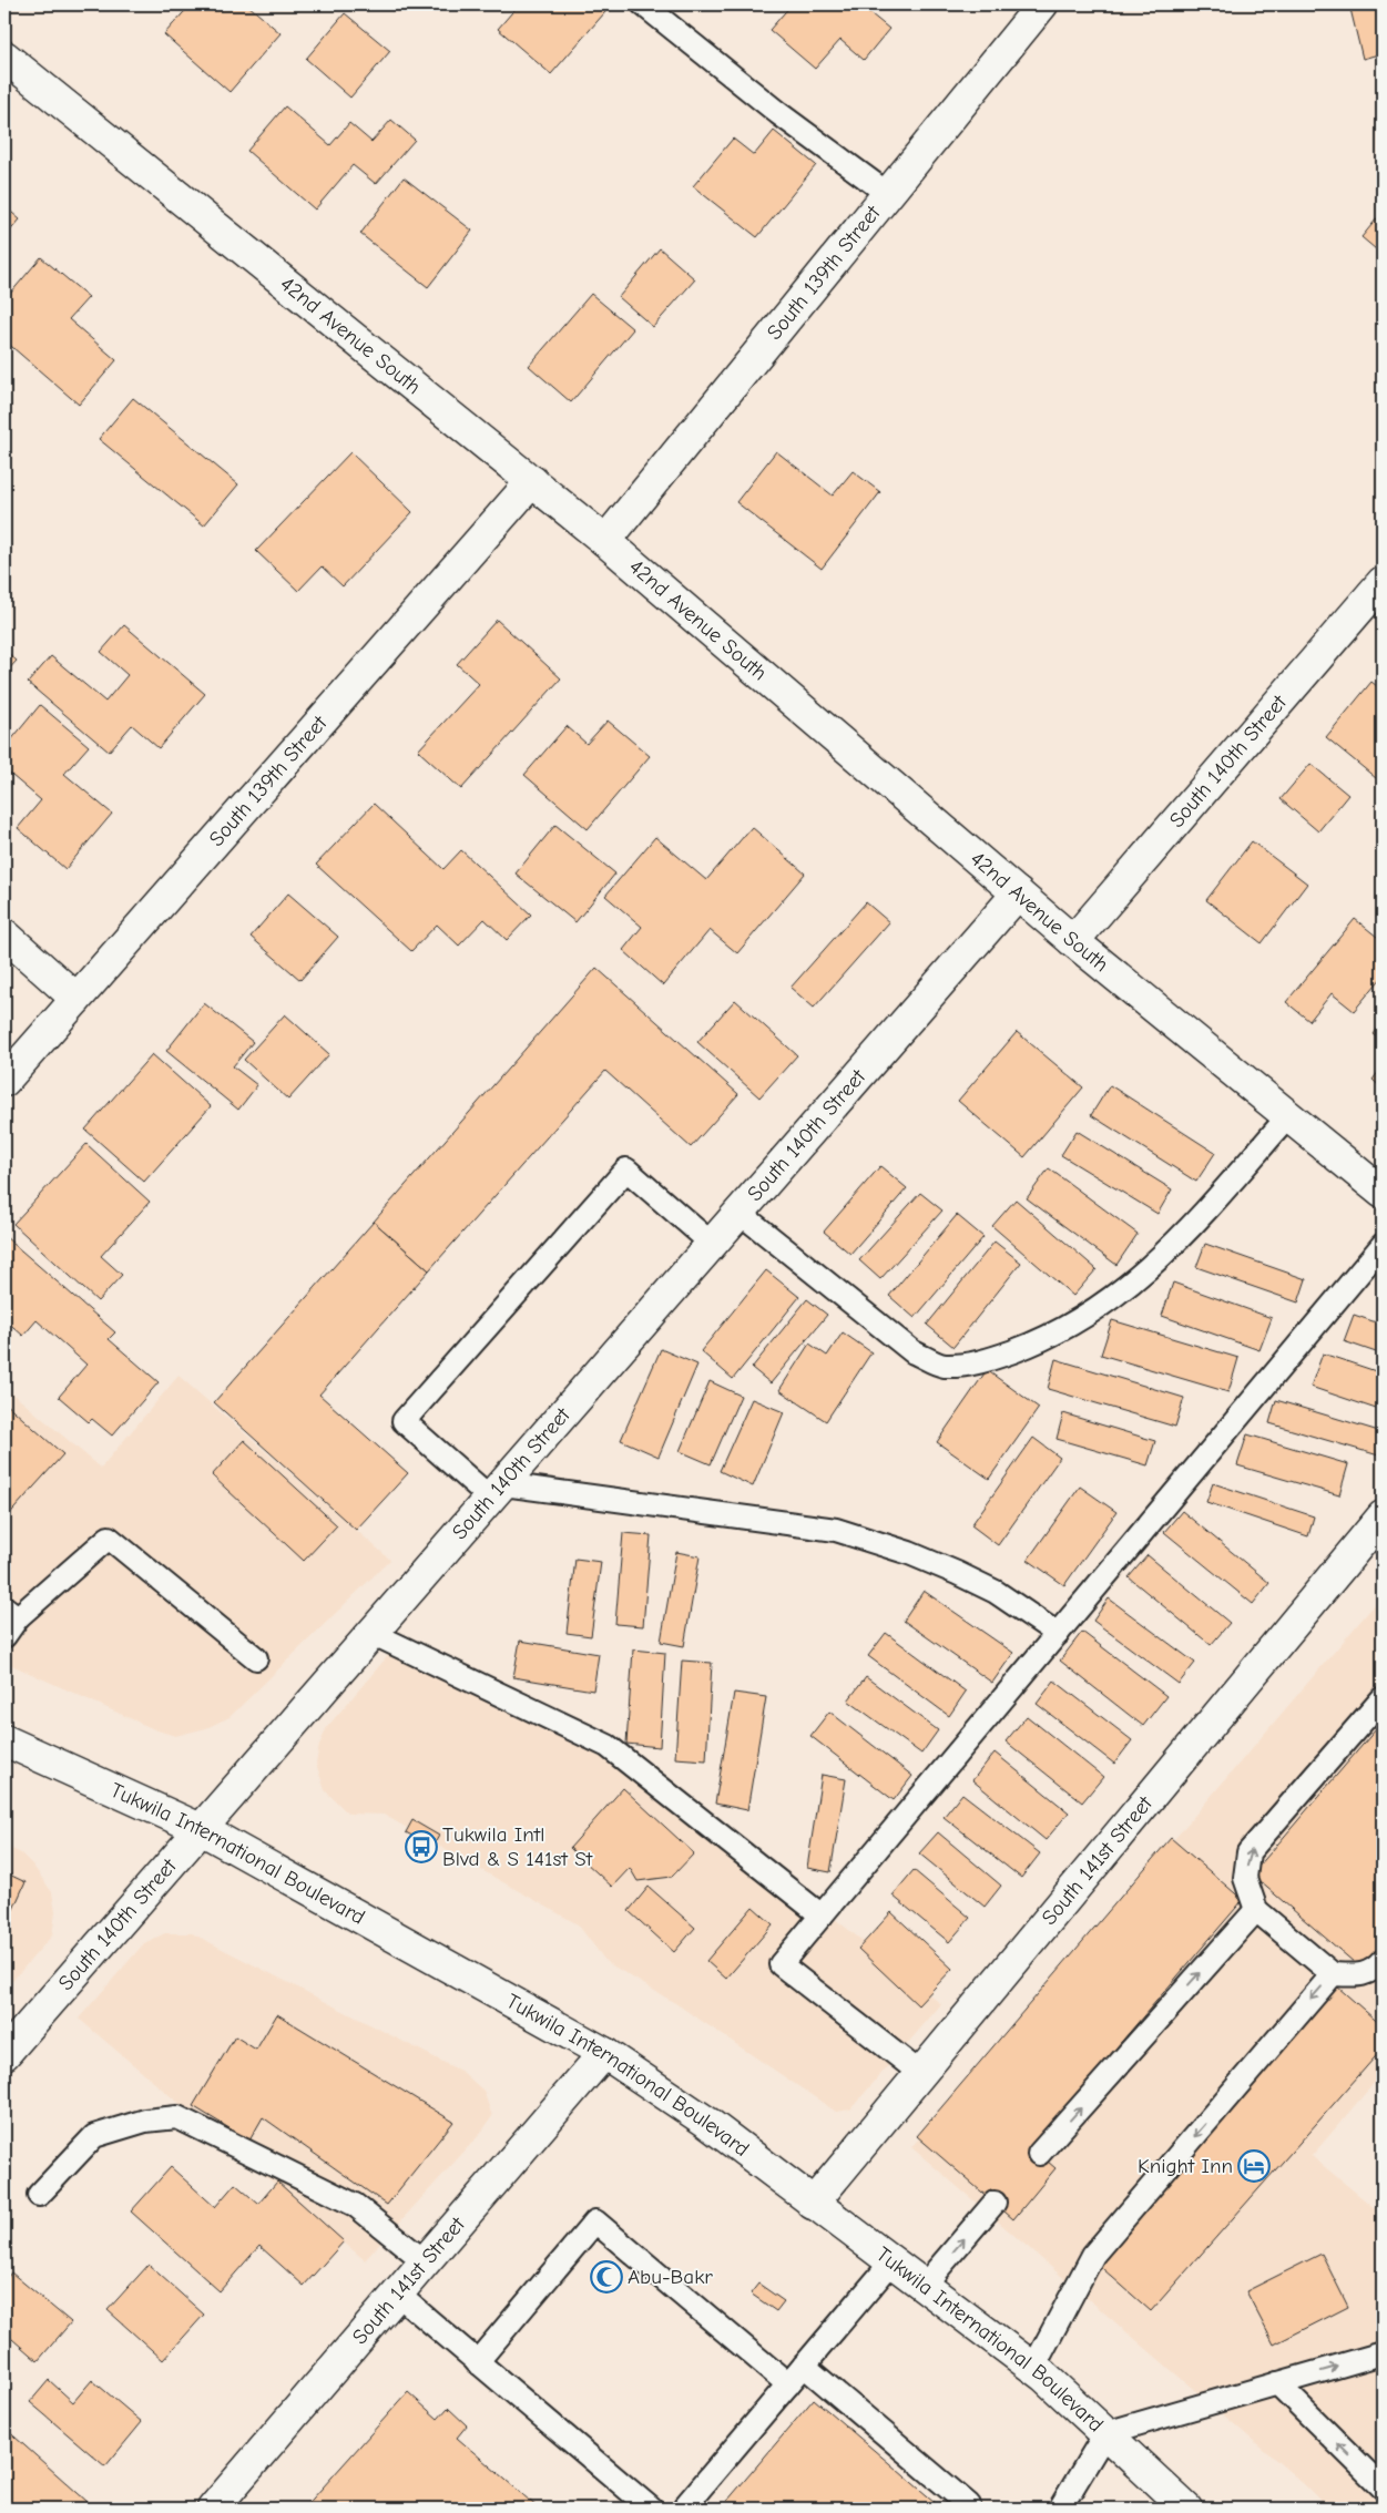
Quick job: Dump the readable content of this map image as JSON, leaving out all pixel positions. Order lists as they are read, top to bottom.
{
  "streets": {
    "street": [
      "South 139th Street",
      "42nd Avenue South",
      "South 140th Street",
      "Tukwila International Boulevard",
      "South 141st Street"
    ]
  },
  "crossings": [
    ["South 139th Street", "42nd Avenue South"],
    ["42nd Avenue South", "South 140th Street"],
    ["South 140th Street", "Tukwila International Boulevard"],
    ["Tukwila International Boulevard", "South 141st Street"]
  ],
  "places": {
    "bus stop": ["Tukwila Intl Blvd & S 141st St"],
    "hotel": ["Knight Inn"],
    "mosque": ["Abu-Bakr"]
  }
}
